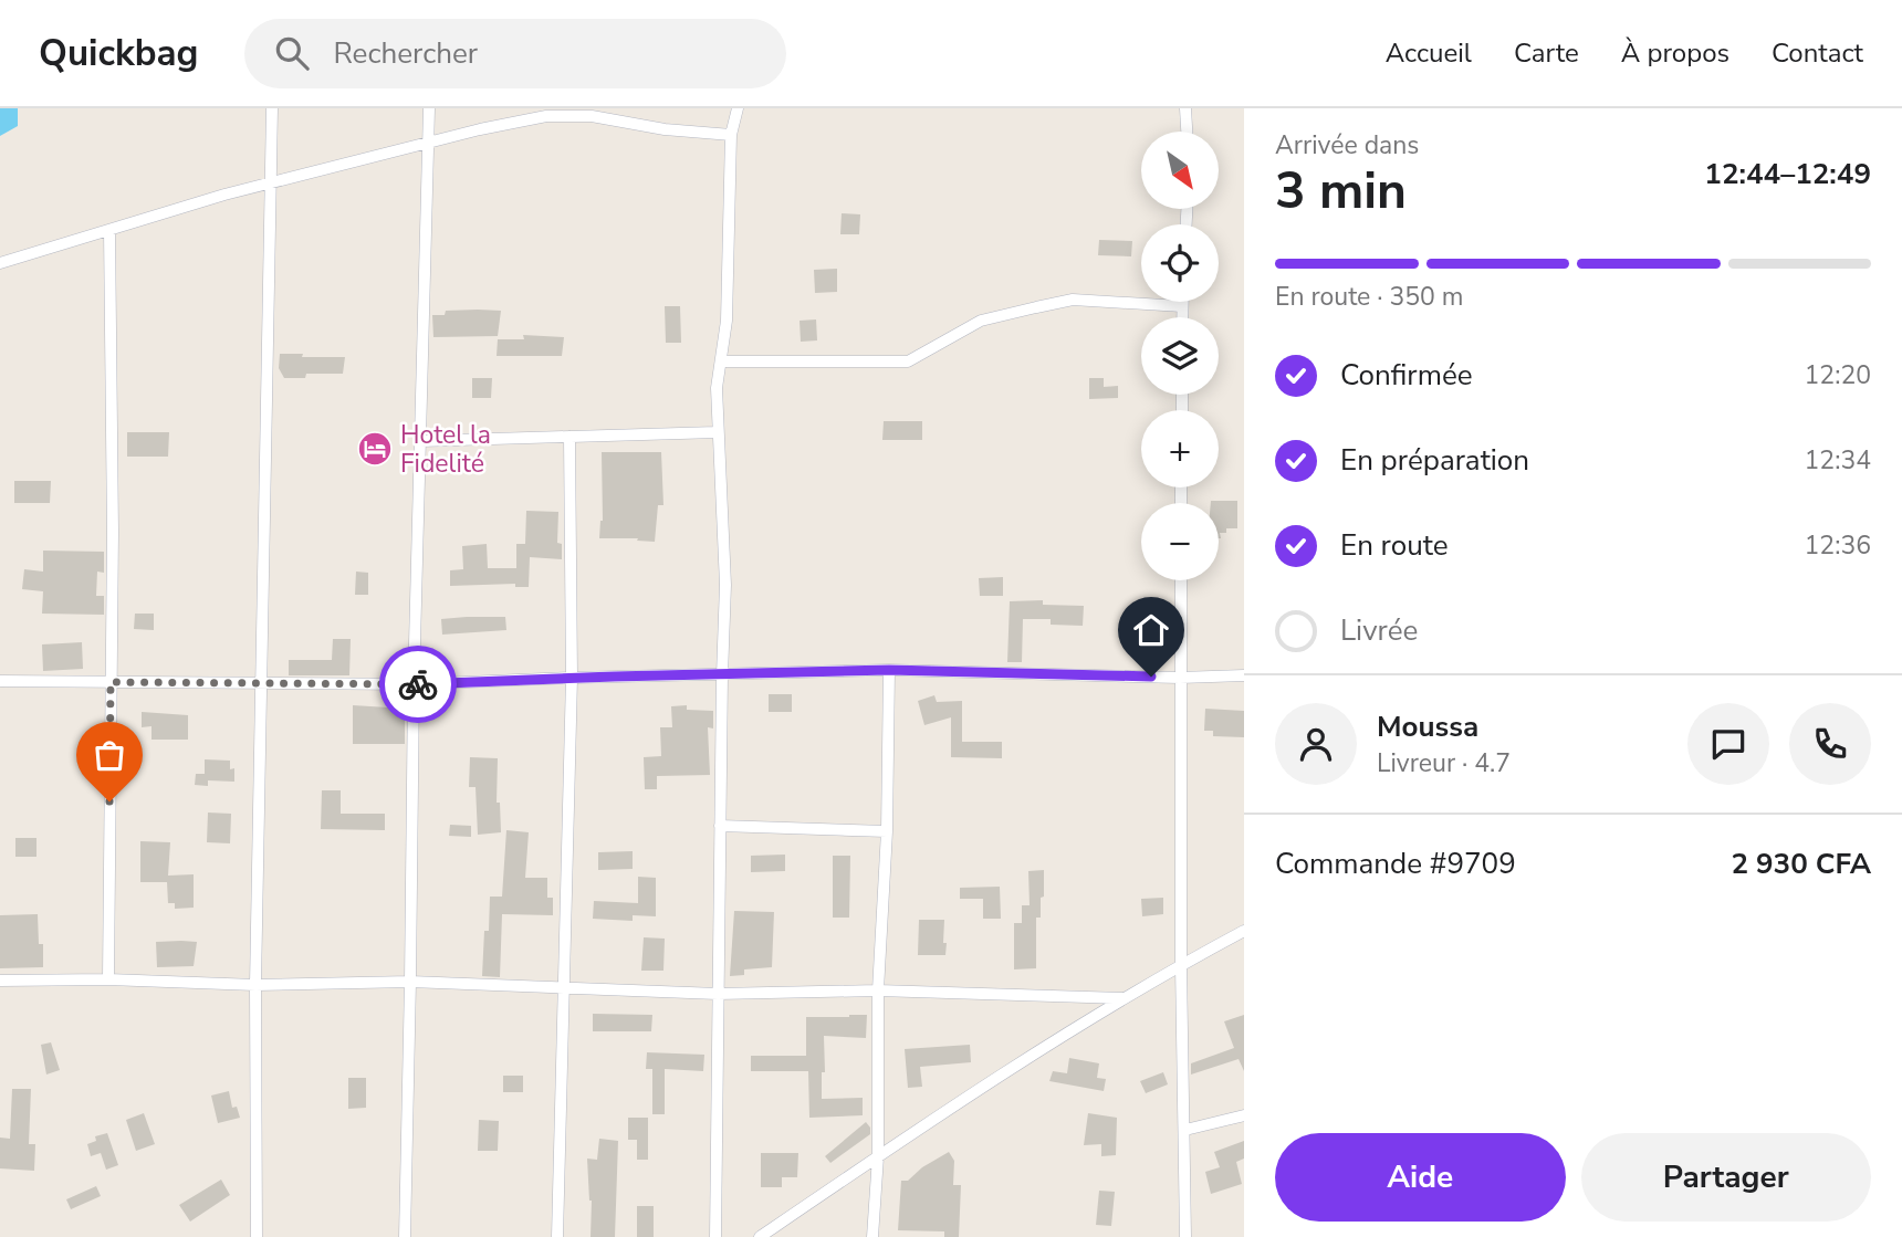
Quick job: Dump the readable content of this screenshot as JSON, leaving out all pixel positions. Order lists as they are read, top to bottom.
{
  "places": {
    "hotel": ["Hotel la Fidelité"]
  },
  "north": "bottom right",
  "page": {
    "header": "Quickbag",
    "search": "Rechercher",
    "nav": [
      "Accueil",
      "Carte",
      "À propos",
      "Contact"
    ],
    "heading": ["3 min", "Arrivée dans", "12:44–12:49"],
    "panel": [
      "Moussa",
      "Livreur · 4.7",
      "Commande #9709",
      "2 930 CFA"
    ],
    "map_buttons": ["+", "−"],
    "bar": "En route · 350 m",
    "list": [
      ["Confirmée", "12:20"],
      ["En préparation", "12:34"],
      ["En route", "12:36"],
      "Livrée"
    ],
    "buttons": ["Aide", "Partager"]
  }
}
